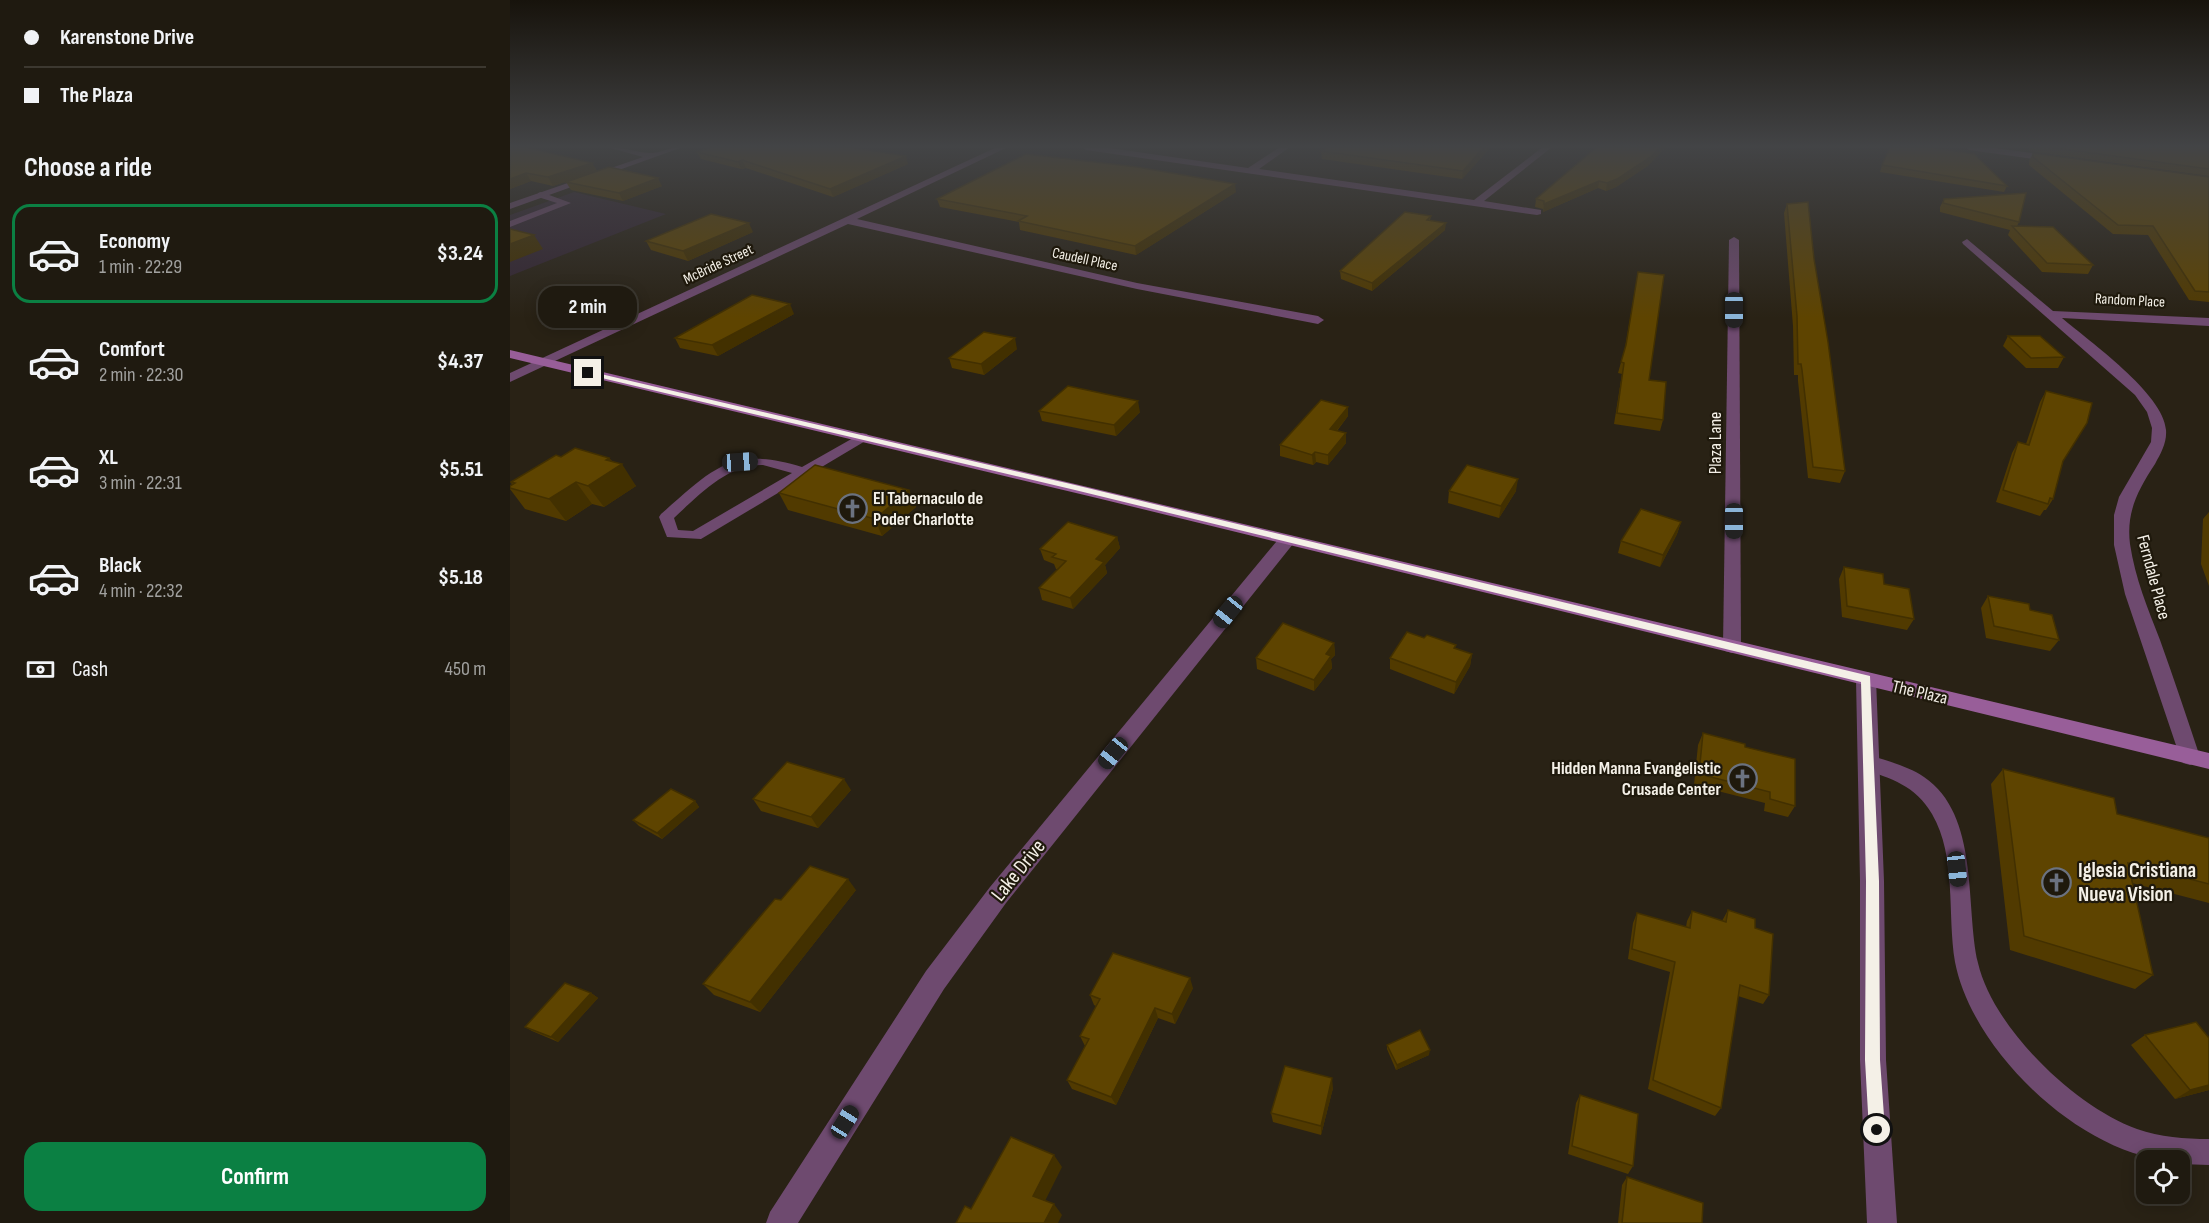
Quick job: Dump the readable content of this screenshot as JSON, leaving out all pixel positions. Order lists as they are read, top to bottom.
{
  "streets": {
    "main road": ["The Plaza"],
    "street": [
      "Caudell Place",
      "McBride Street",
      "Random Place",
      "Plaza Lane",
      "Ferndale Place",
      "Lake Drive"
    ]
  },
  "crossings": [
    ["Caudell Place", "McBride Street"],
    ["McBride Street", "The Plaza"],
    ["Random Place", "Ferndale Place"],
    ["Plaza Lane", "The Plaza"],
    ["Ferndale Place", "The Plaza"],
    ["The Plaza", "Lake Drive"]
  ],
  "places": {
    "church": ["El Tabernaculo de Poder Charlotte", "Hidden Manna Evangelistic Crusade Center", "Iglesia Cristiana Nueva Vision"]
  },
  "page": {
    "banner": ["Karenstone Drive", "The Plaza"],
    "heading": "Choose a ride",
    "list": [
      {
        "name": "Economy",
        "note": "1 min · 22:29",
        "value": "$3.24"
      },
      {
        "name": "Comfort",
        "note": "2 min · 22:30",
        "value": "$4.37"
      },
      {
        "name": "XL",
        "note": "3 min · 22:31",
        "value": "$5.51"
      },
      {
        "name": "Black",
        "note": "4 min · 22:32",
        "value": "$5.18"
      }
    ],
    "bubble": "2 min",
    "pay": ["Cash", "450 m"],
    "buttons": "Confirm"
  }
}
